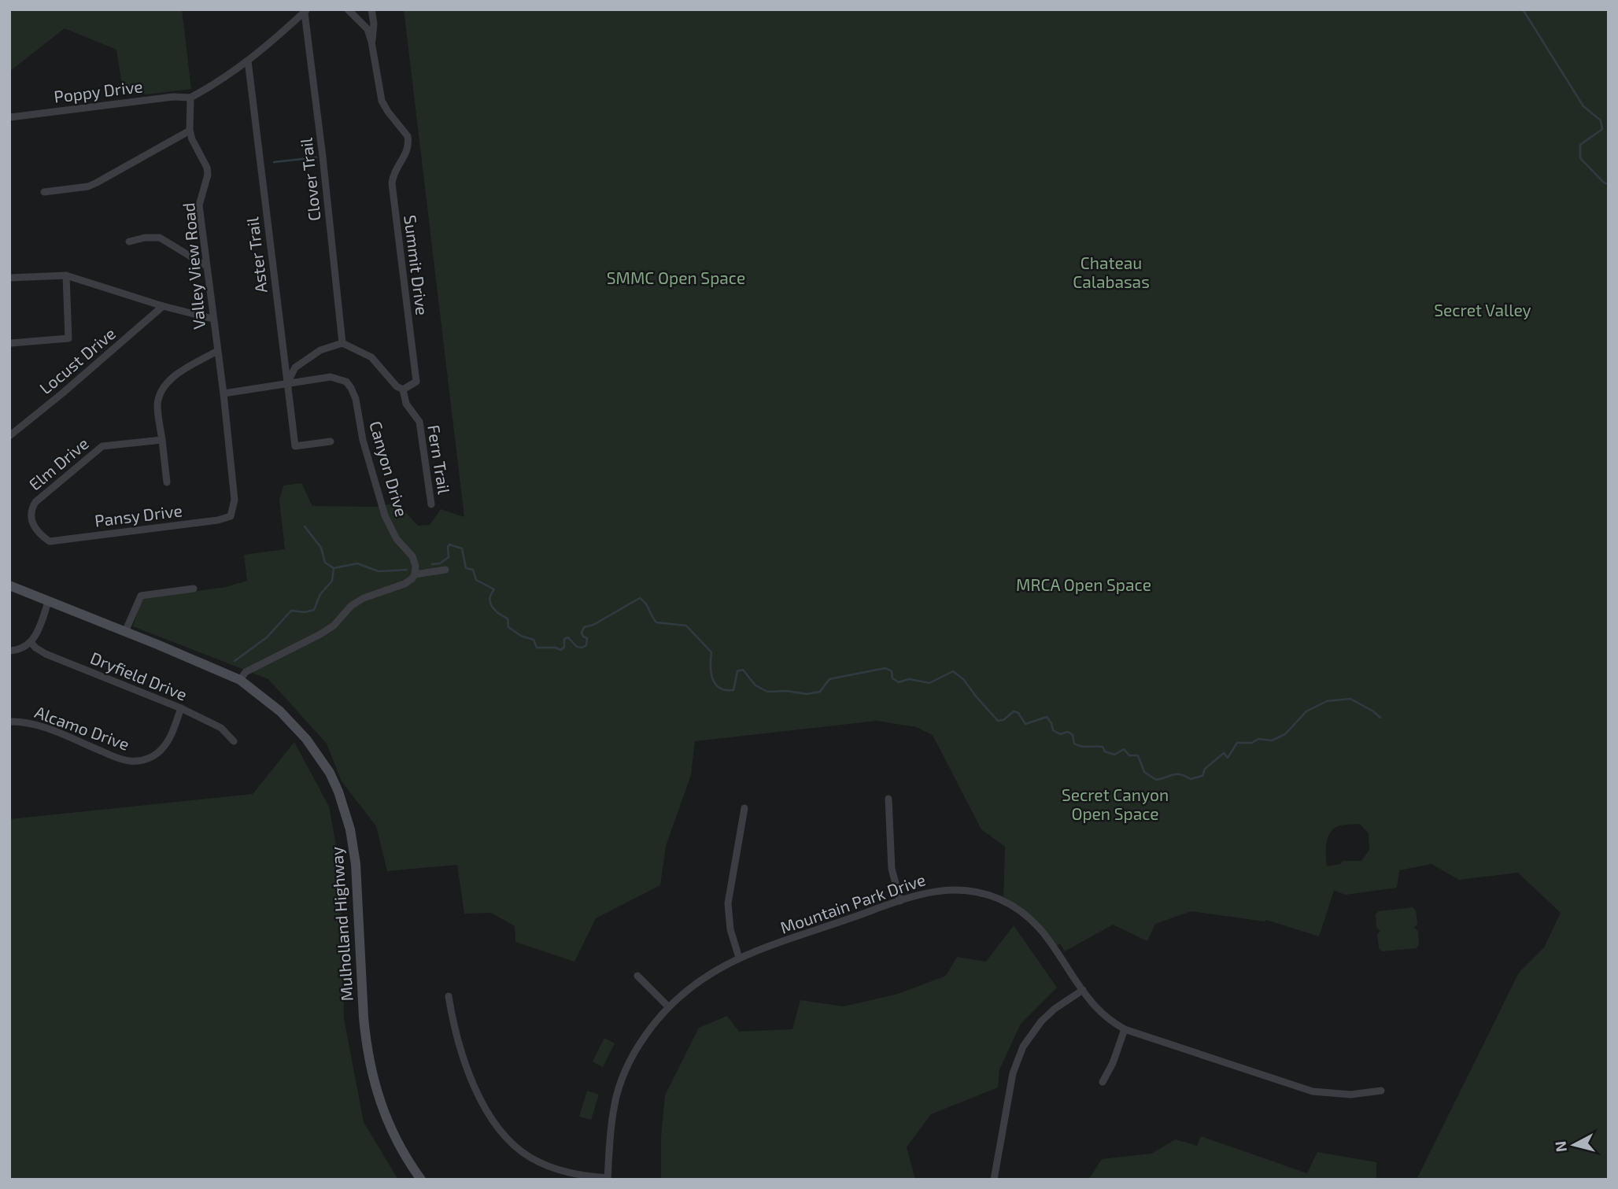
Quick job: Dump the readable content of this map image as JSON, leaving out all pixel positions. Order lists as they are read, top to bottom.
{
  "streets": {
    "main road": ["Mulholland Highway"],
    "street": [
      "Poppy Drive",
      "Clover Trail",
      "Aster Trail",
      "Summit Drive",
      "Valley View Road",
      "Locust Drive",
      "Fern Trail",
      "Elm Drive",
      "Canyon Drive",
      "Pansy Drive",
      "Dryfield Drive",
      "Alcamo Drive",
      "Mountain Park Drive"
    ]
  },
  "crossings": [
    ["Poppy Drive", "Valley View Road"],
    ["Aster Trail", "Canyon Drive"],
    ["Summit Drive", "Fern Trail"],
    ["Valley View Road", "Canyon Drive"],
    ["Valley View Road", "Pansy Drive"],
    ["Elm Drive", "Pansy Drive"],
    ["Dryfield Drive", "Alcamo Drive"]
  ],
  "parks": [
    "Chateau Calabasas",
    "SMMC Open Space",
    "Secret Valley",
    "MRCA Open Space",
    "Secret Canyon Open Space"
  ],
  "north": "left"
}
